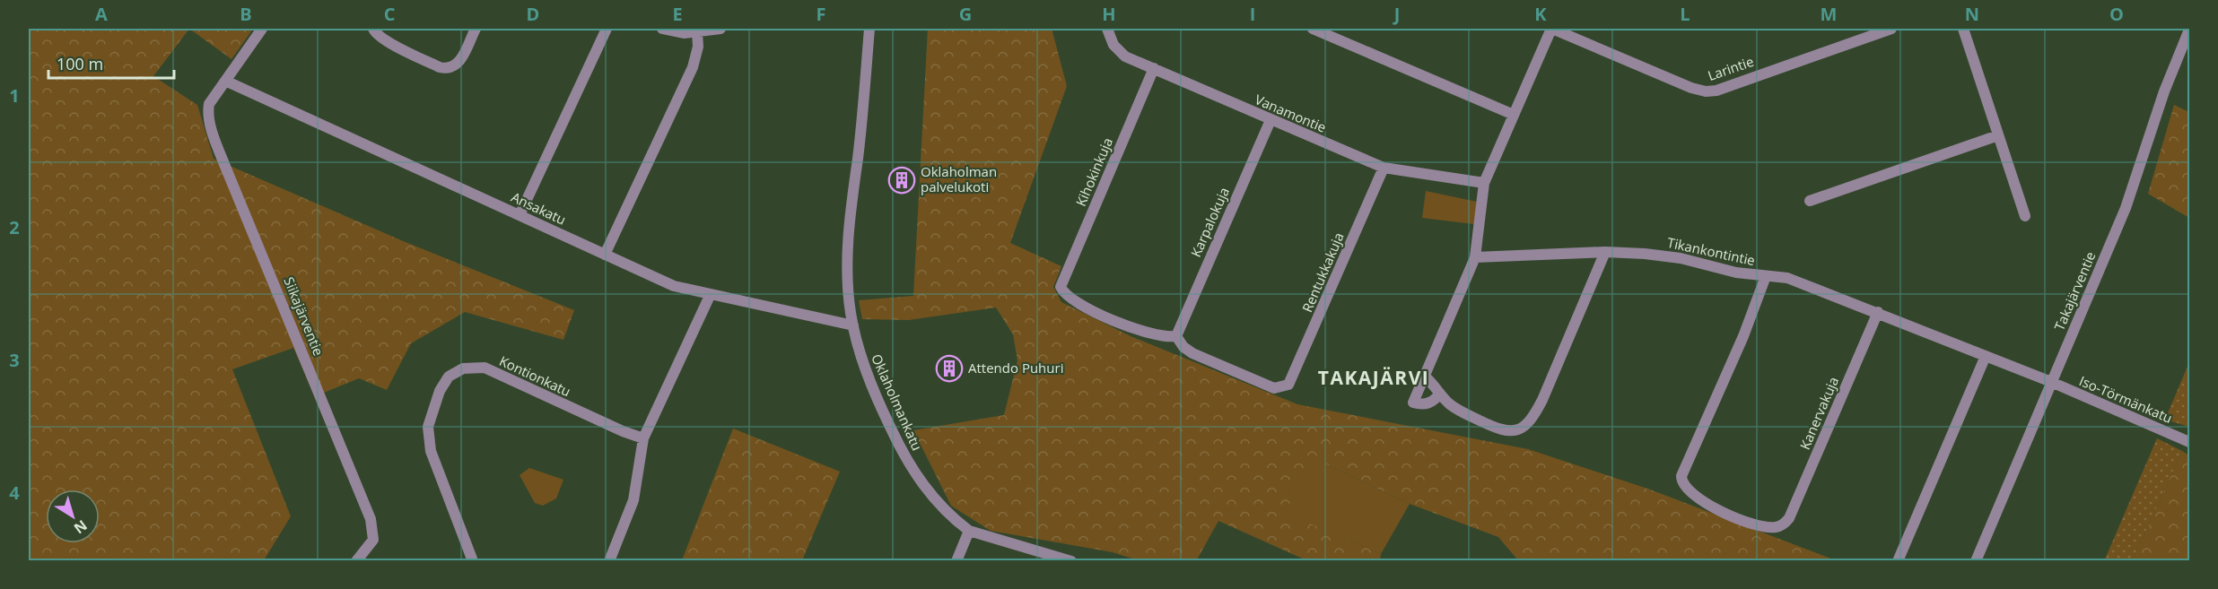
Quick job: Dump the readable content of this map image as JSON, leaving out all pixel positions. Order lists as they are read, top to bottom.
{
  "streets": {
    "street": [
      "Larintie",
      "Vanamontie",
      "Kihokinkuja",
      "Ansakatu",
      "Karpalokuja",
      "Tikankontintie",
      "Rentukkakuja",
      "Takajärventie",
      "Siikajärventie",
      "Kontionkatu",
      "Iso-Törmänkatu",
      "Oklaholmankatu",
      "Kanervakuja"
    ]
  },
  "crossings": [
    ["Vanamontie", "Kihokinkuja"],
    ["Vanamontie", "Karpalokuja"],
    ["Vanamontie", "Rentukkakuja"],
    ["Kihokinkuja", "Karpalokuja"],
    ["Kihokinkuja", "Rentukkakuja"],
    ["Ansakatu", "Siikajärventie"],
    ["Ansakatu", "Oklaholmankatu"],
    ["Karpalokuja", "Rentukkakuja"],
    ["Tikankontintie", "Takajärventie"],
    ["Tikankontintie", "Iso-Törmänkatu"],
    ["Tikankontintie", "Kanervakuja"],
    ["Takajärventie", "Iso-Törmänkatu"]
  ],
  "districts": ["TAKAJÄRVI"],
  "places": {
    "building": ["Oklaholman palvelukoti", "Attendo Puhuri"]
  },
  "scale_bar": "100 m",
  "north": "bottom right",
  "grid": {
    "columns": [
      "A",
      "B",
      "C",
      "D",
      "E",
      "F",
      "G",
      "H",
      "I",
      "J",
      "K",
      "L",
      "M",
      "N",
      "O"
    ],
    "rows": [
      "1",
      "2",
      "3",
      "4"
    ]
  }
}
